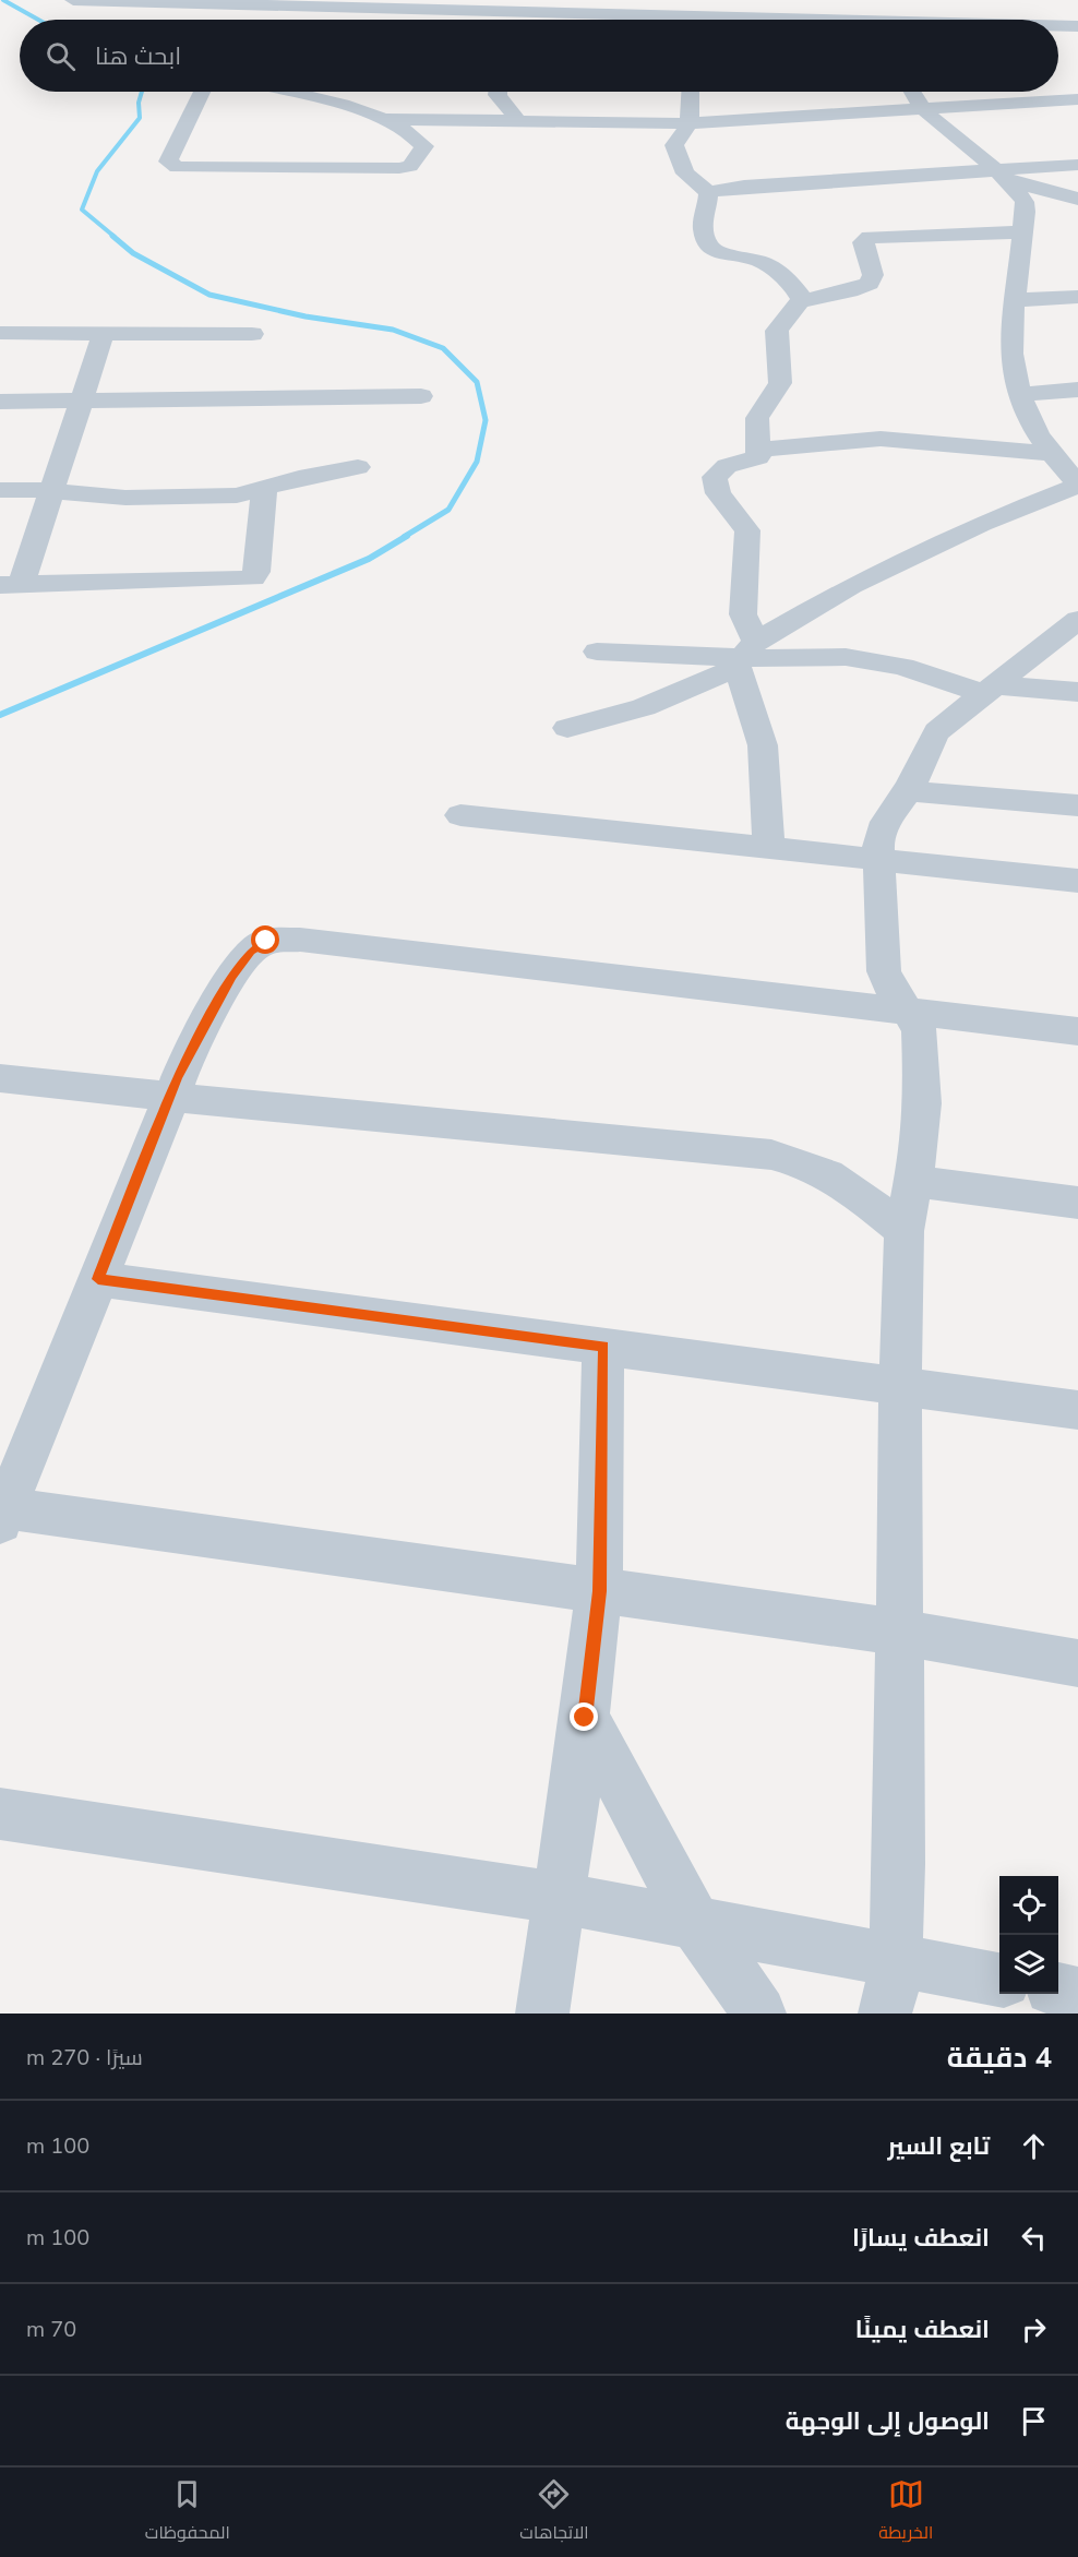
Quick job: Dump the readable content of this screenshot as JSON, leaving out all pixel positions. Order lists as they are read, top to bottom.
{
  "page": {
    "search": "ابحث هنا",
    "heading": ["4 دقيقة", "سيرًا · 270 m"],
    "list": [
      ["تابع السير", "100 m"],
      ["انعطف يسارًا", "100 m"],
      ["انعطف يمينًا", "70 m"],
      "الوصول إلى الوجهة"
    ],
    "nav": ["الخريطة", "الاتجاهات", "المحفوظات"]
  }
}
